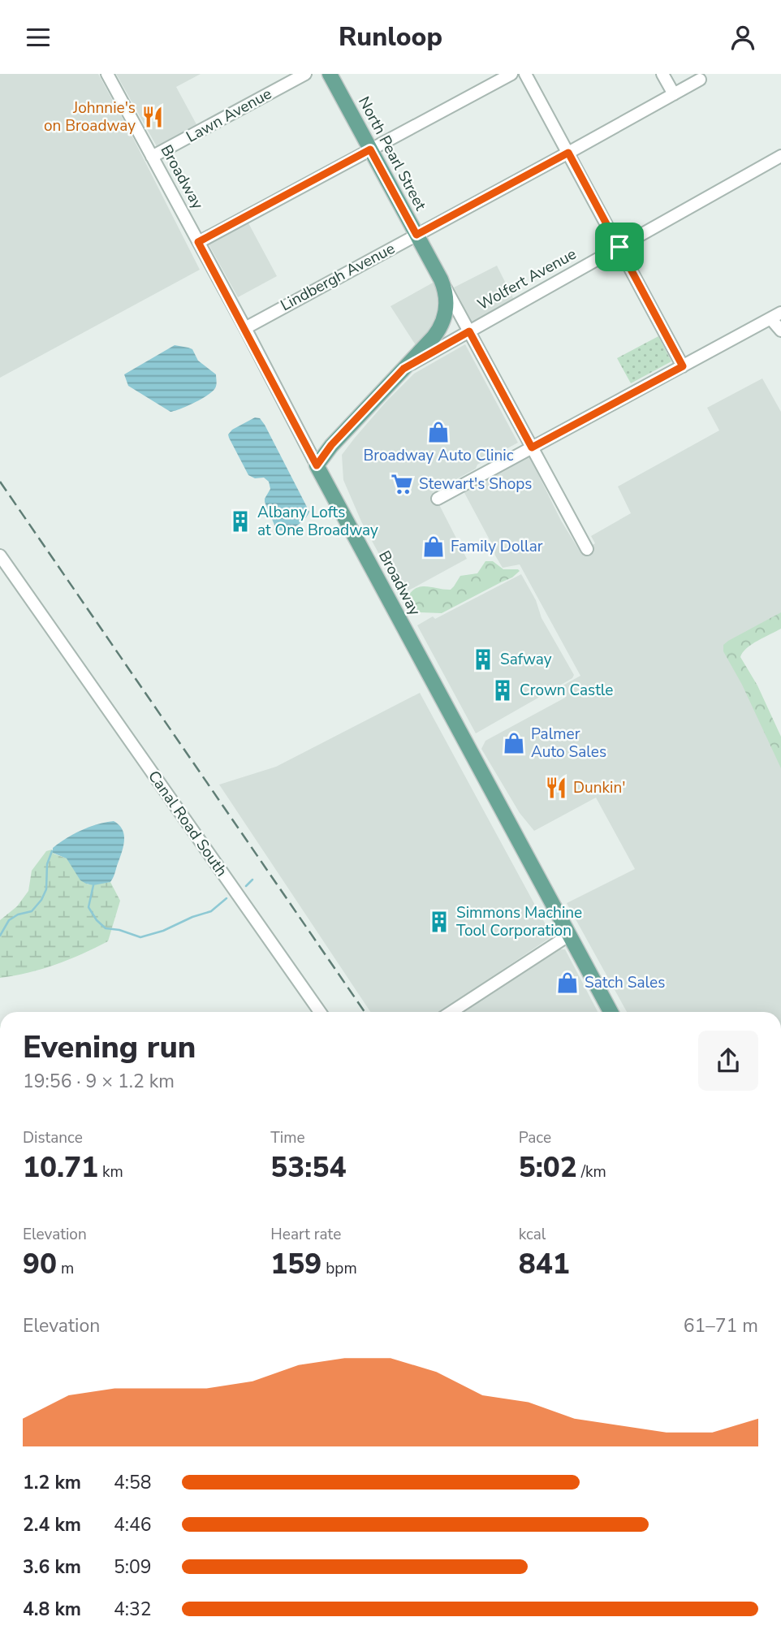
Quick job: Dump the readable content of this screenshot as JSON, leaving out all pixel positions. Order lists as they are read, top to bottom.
{
  "streets": {
    "main road": ["North Pearl Street", "Broadway", "Wolfert Avenue"],
    "street": ["Lawn Avenue", "Lindbergh Avenue", "Canal Road South"]
  },
  "crossings": [
    ["Lawn Avenue", "Broadway"],
    ["North Pearl Street", "Lindbergh Avenue"],
    ["North Pearl Street", "Wolfert Avenue"],
    ["Broadway", "Lindbergh Avenue"],
    ["Broadway", "Wolfert Avenue"]
  ],
  "places": {
    "restaurant": ["Johnnie's on Broadway", "Dunkin'"],
    "shop": [
      "Broadway Auto Clinic",
      "Family Dollar",
      "Palmer Auto Sales",
      "Satch Sales"
    ],
    "supermarket": ["Stewart's Shops"],
    "building": [
      "Albany Lofts at One Broadway",
      "Safway",
      "Crown Castle",
      "Simmons Machine Tool Corporation"
    ]
  },
  "page": {
    "header": "Runloop",
    "heading": ["Evening run", "19:56 · 9 × 1.2 km"],
    "stats": [
      ["Distance", "10.71 km"],
      ["Time", "53:54"],
      ["Pace", "5:02 /km"],
      ["Elevation", "90 m"],
      ["Heart rate", "159 bpm"],
      ["kcal", "841"]
    ],
    "chart": ["Elevation", "61–71 m"],
    "list": [
      {
        "name": "1.2 km",
        "note": "4:58"
      },
      {
        "name": "2.4 km",
        "note": "4:46"
      },
      {
        "name": "3.6 km",
        "note": "5:09"
      },
      {
        "name": "4.8 km",
        "note": "4:32"
      }
    ]
  }
}
